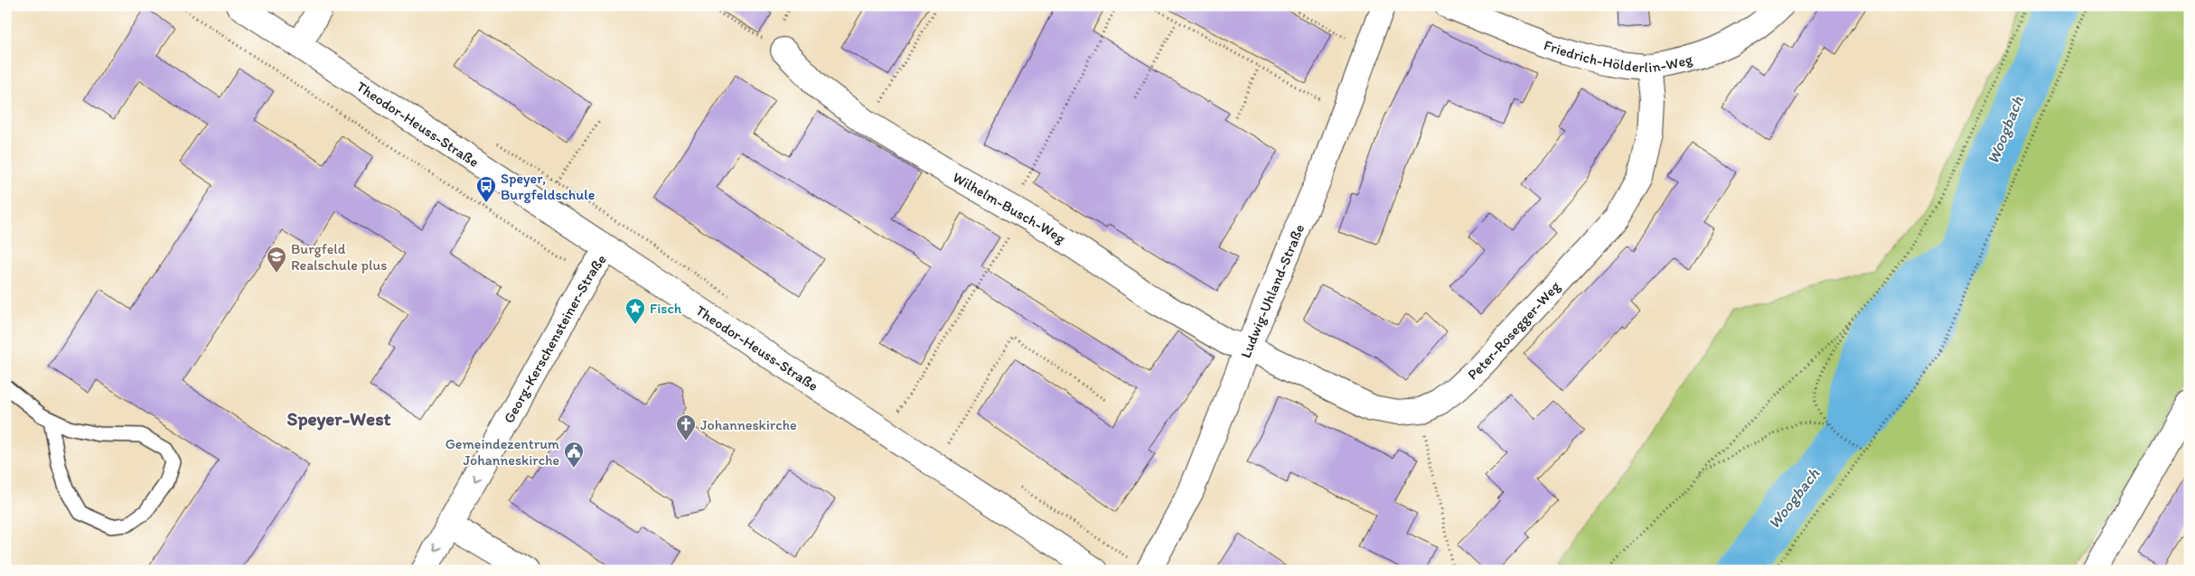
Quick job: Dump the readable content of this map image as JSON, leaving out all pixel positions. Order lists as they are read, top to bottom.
{
  "streets": {
    "street": [
      "Friedrich-Hölderlin-Weg",
      "Theodor-Heuss-Straße",
      "Wilhelm-Busch-Weg",
      "Ludwig-Uhland-Straße",
      "Peter-Rosegger-Weg",
      "Georg-Kerschensteiner-Straße"
    ]
  },
  "crossings": [
    ["Friedrich-Hölderlin-Weg", "Peter-Rosegger-Weg"],
    ["Theodor-Heuss-Straße", "Georg-Kerschensteiner-Straße"],
    ["Wilhelm-Busch-Weg", "Ludwig-Uhland-Straße"],
    ["Wilhelm-Busch-Weg", "Peter-Rosegger-Weg"],
    ["Ludwig-Uhland-Straße", "Peter-Rosegger-Weg"]
  ],
  "one_way": ["Georg-Kerschensteiner-Straße"],
  "districts": ["Speyer-West"],
  "water": ["Woogbach"],
  "places": {
    "bus stop": ["Speyer, Burgfeldschule"],
    "school or university": ["Burgfeld Realschule plus"],
    "place": ["Fisch"],
    "church": ["Johanneskirche"],
    "public building": ["Gemeindezentrum Johanneskirche"]
  }
}
